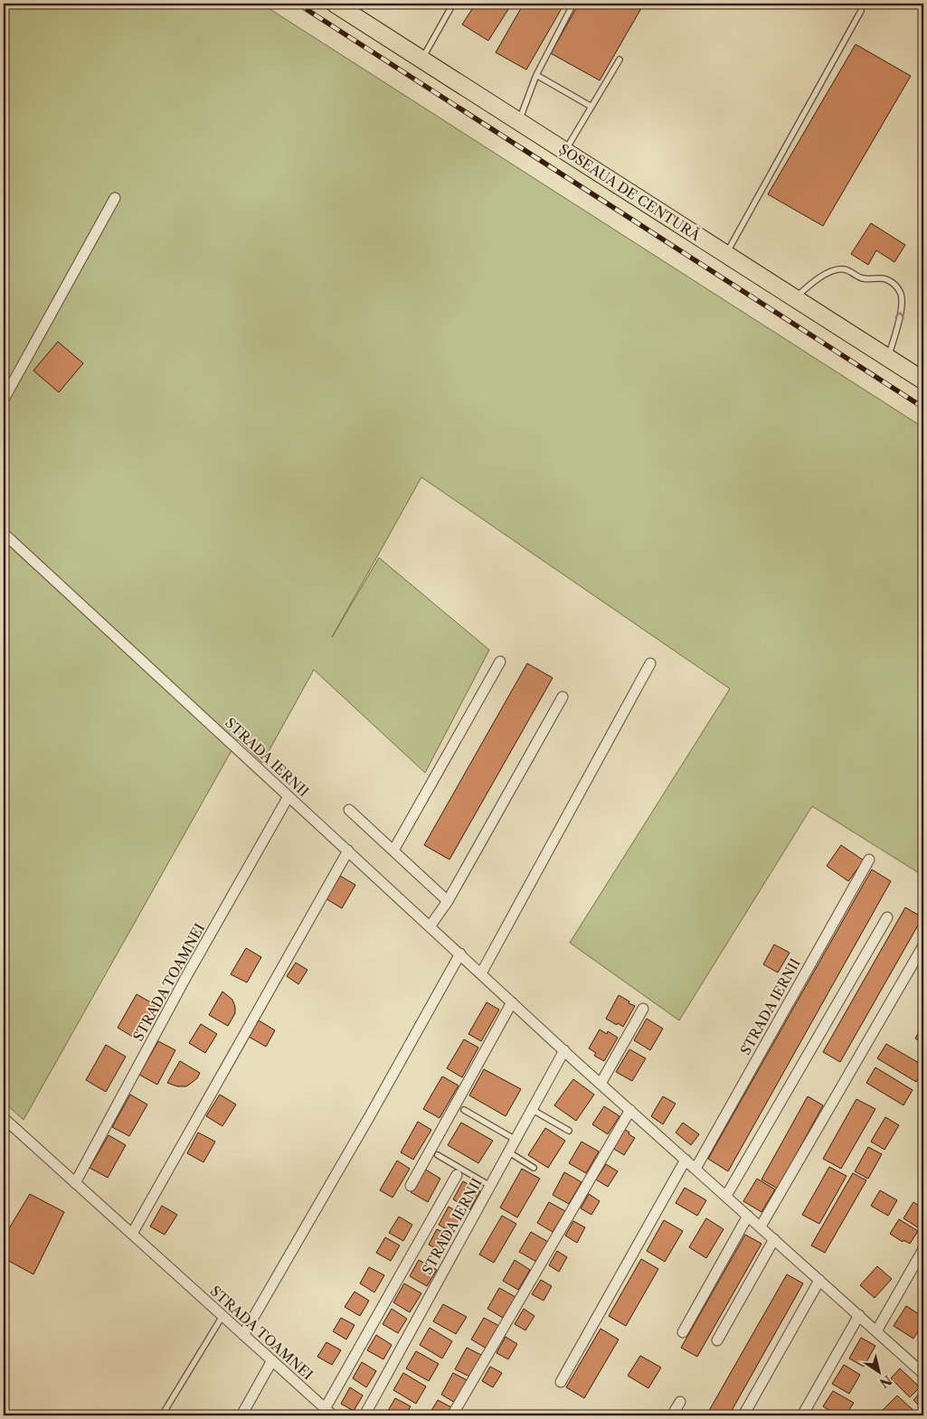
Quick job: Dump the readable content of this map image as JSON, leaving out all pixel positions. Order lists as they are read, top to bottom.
{
  "streets": {
    "main road": ["ȘOSEAUA DE CENTURĂ"],
    "street": ["STRADA IERNII", "STRADA TOAMNEI"]
  },
  "crossings": [
    ["STRADA IERNII", "STRADA TOAMNEI"]
  ],
  "north": "bottom right"
}
